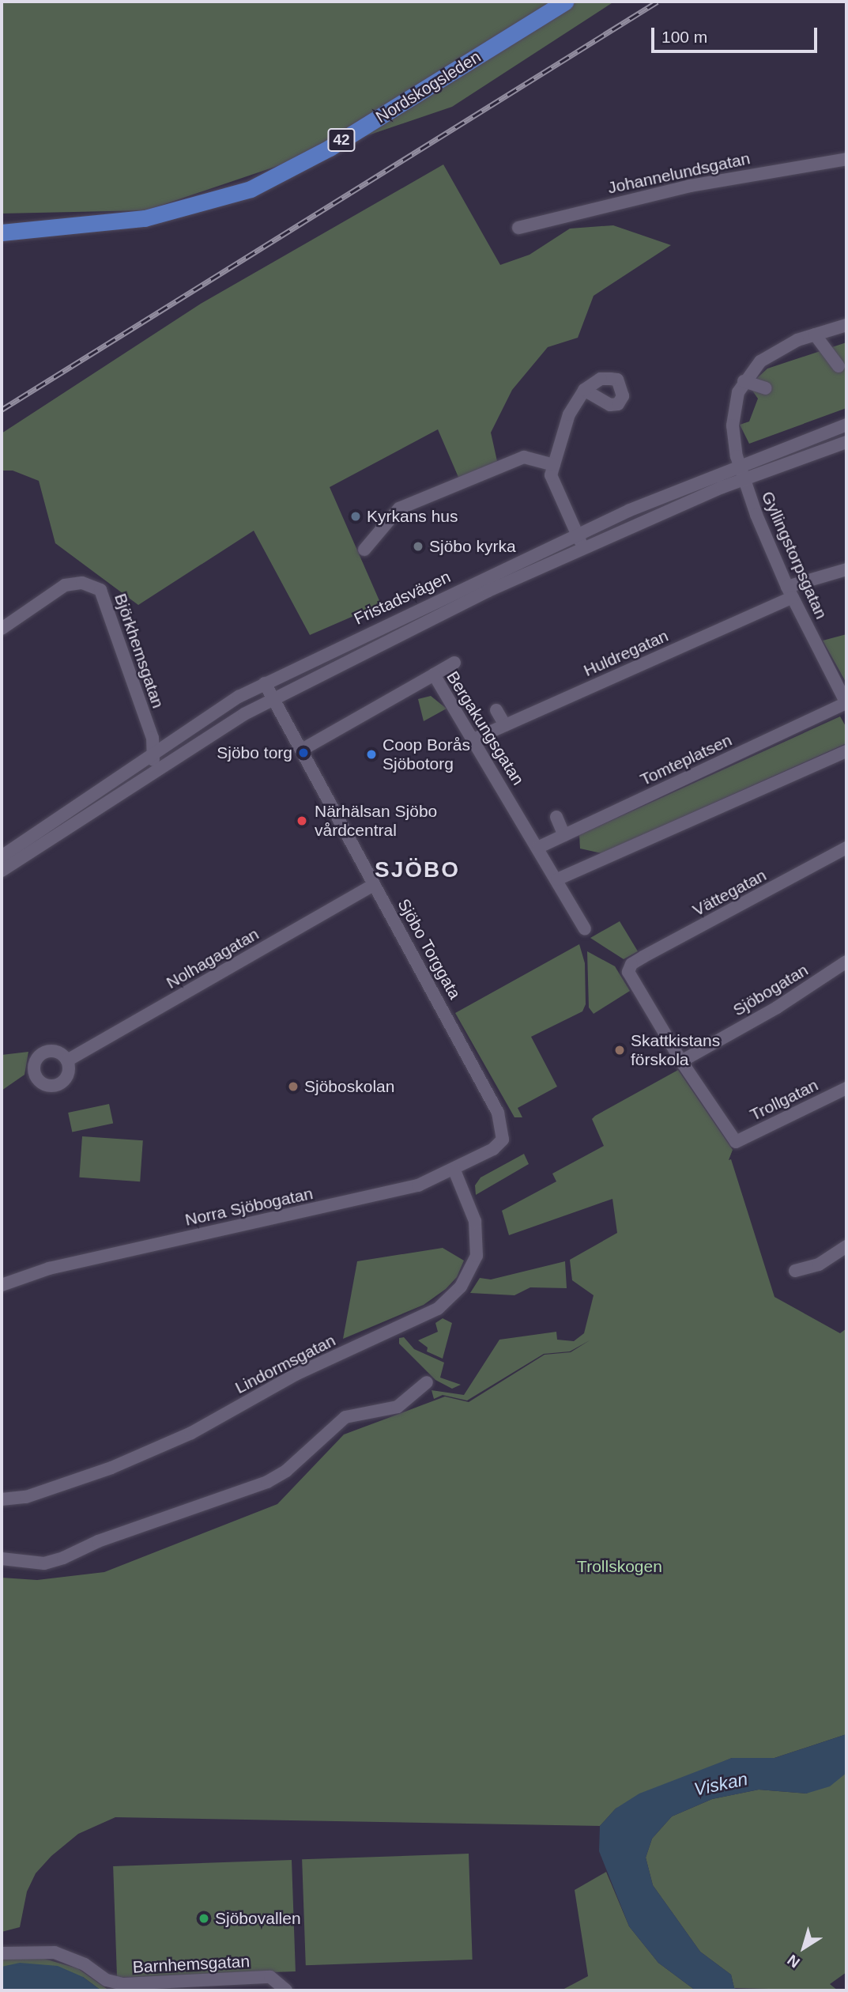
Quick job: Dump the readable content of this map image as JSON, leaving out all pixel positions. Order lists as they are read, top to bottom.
{
  "streets": {
    "main road": ["Nordskogsleden", "42"],
    "street": [
      "Johannelundsgatan",
      "Gyllingstorpsgatan",
      "Fristadsvägen",
      "Björkhemsgatan",
      "Huldregatan",
      "Bergakungsgatan",
      "Tomteplatsen",
      "Vättegatan",
      "Sjöbo Torggata",
      "Nolhagagatan",
      "Sjöbogatan",
      "Trollgatan",
      "Norra Sjöbogatan",
      "Lindormsgatan",
      "Barnhemsgatan"
    ]
  },
  "crossings": [
    ["Gyllingstorpsgatan", "Fristadsvägen"],
    ["Gyllingstorpsgatan", "Huldregatan"],
    ["Gyllingstorpsgatan", "Tomteplatsen"],
    ["Fristadsvägen", "Björkhemsgatan"],
    ["Fristadsvägen", "Sjöbo Torggata"],
    ["Huldregatan", "Bergakungsgatan"],
    ["Bergakungsgatan", "Tomteplatsen"],
    ["Bergakungsgatan", "Sjöbo Torggata"],
    ["Vättegatan", "Sjöbogatan"],
    ["Vättegatan", "Trollgatan"],
    ["Sjöbo Torggata", "Nolhagagatan"],
    ["Sjöbo Torggata", "Norra Sjöbogatan"],
    ["Sjöbogatan", "Trollgatan"],
    ["Norra Sjöbogatan", "Lindormsgatan"]
  ],
  "districts": ["SJÖBO"],
  "water": ["Viskan"],
  "parks": ["Trollskogen"],
  "places": [
    "Kyrkans hus",
    "Sjöbo kyrka",
    "Sjöbo torg",
    "Coop Borås Sjöbotorg",
    "Närhälsan Sjöbo vårdcentral",
    "Skattkistans förskola",
    "Sjöboskolan",
    "Sjöbovallen"
  ],
  "scale_bar": "100 m",
  "north": "bottom left"
}
